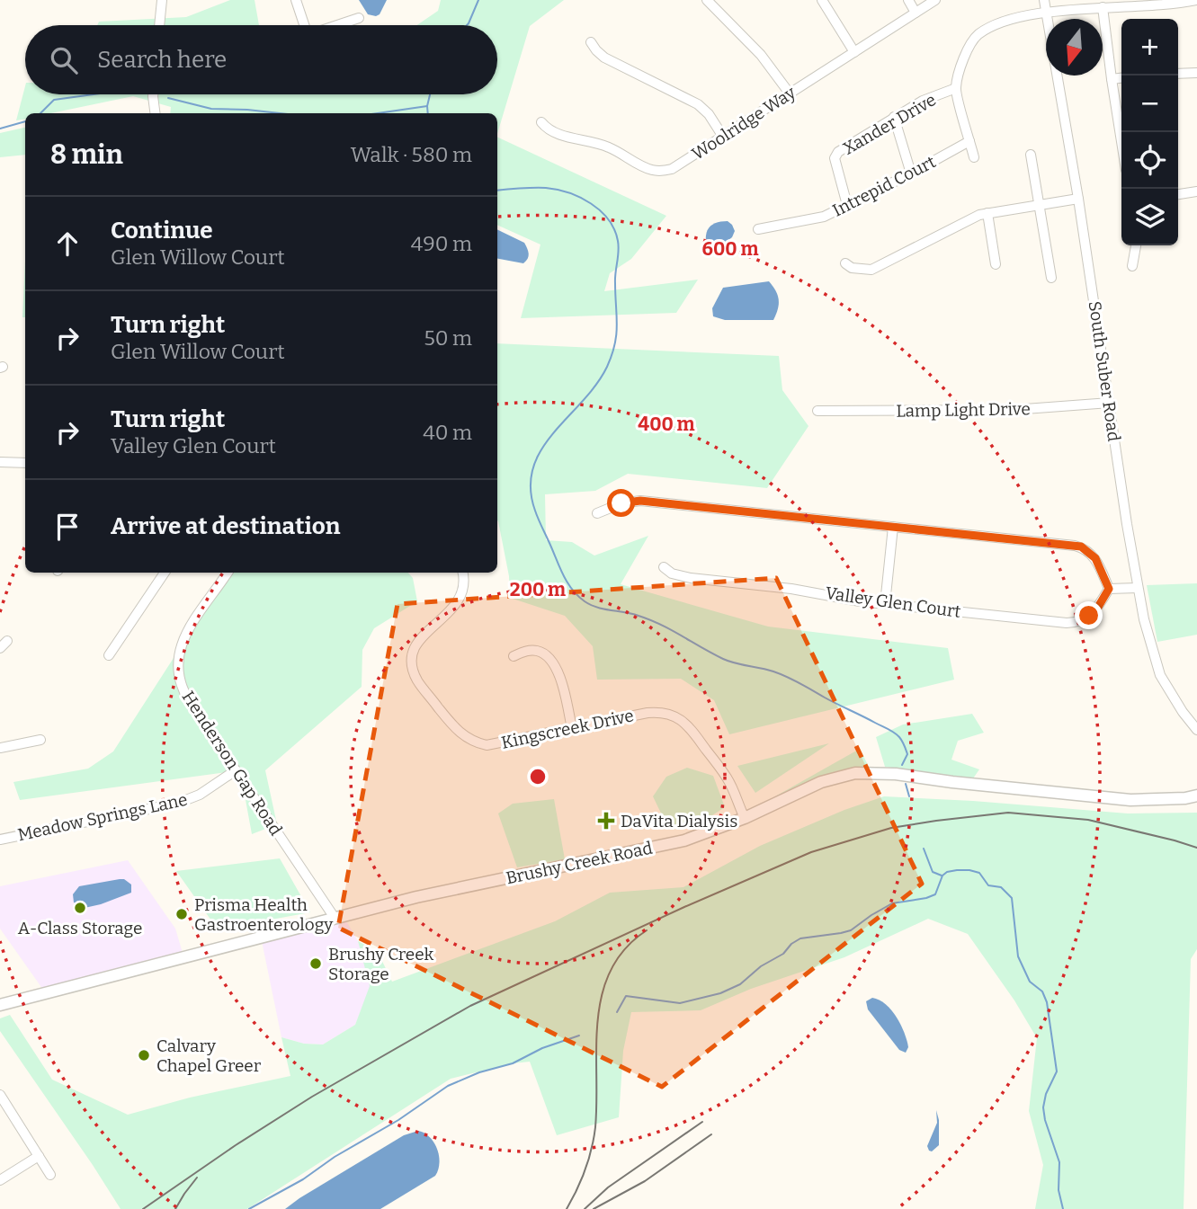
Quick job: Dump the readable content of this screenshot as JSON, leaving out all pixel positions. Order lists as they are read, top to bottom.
{
  "streets": {
    "main road": ["Brushy Creek Road"],
    "street": [
      "Woolridge Way",
      "Xander Drive",
      "Intrepid Court",
      "South Suber Road",
      "Lamp Light Drive",
      "Valley Glen Court",
      "Kingscreek Drive",
      "Henderson Gap Road",
      "Meadow Springs Lane"
    ]
  },
  "crossings": [
    ["Xander Drive", "Intrepid Court"],
    ["South Suber Road", "Lamp Light Drive"],
    ["Kingscreek Drive", "Brushy Creek Road"],
    ["Henderson Gap Road", "Meadow Springs Lane"],
    ["Henderson Gap Road", "Brushy Creek Road"]
  ],
  "places": {
    "health": ["DaVita Dialysis"],
    "other": [
      "A-Class Storage",
      "Prisma Health Gastroenterology",
      "Brushy Creek Storage",
      "Calvary Chapel Greer"
    ]
  },
  "north": "bottom",
  "page": {
    "map_buttons": ["+", "−"],
    "search": "Search here",
    "heading": ["8 min", "Walk · 580 m"],
    "list": [
      ["Continue", "Glen Willow Court", "490 m"],
      ["Turn right", "Glen Willow Court", "50 m"],
      ["Turn right", "Valley Glen Court", "40 m"],
      "Arrive at destination"
    ]
  },
  "rings": ["600 m", "400 m", "200 m"]
}
